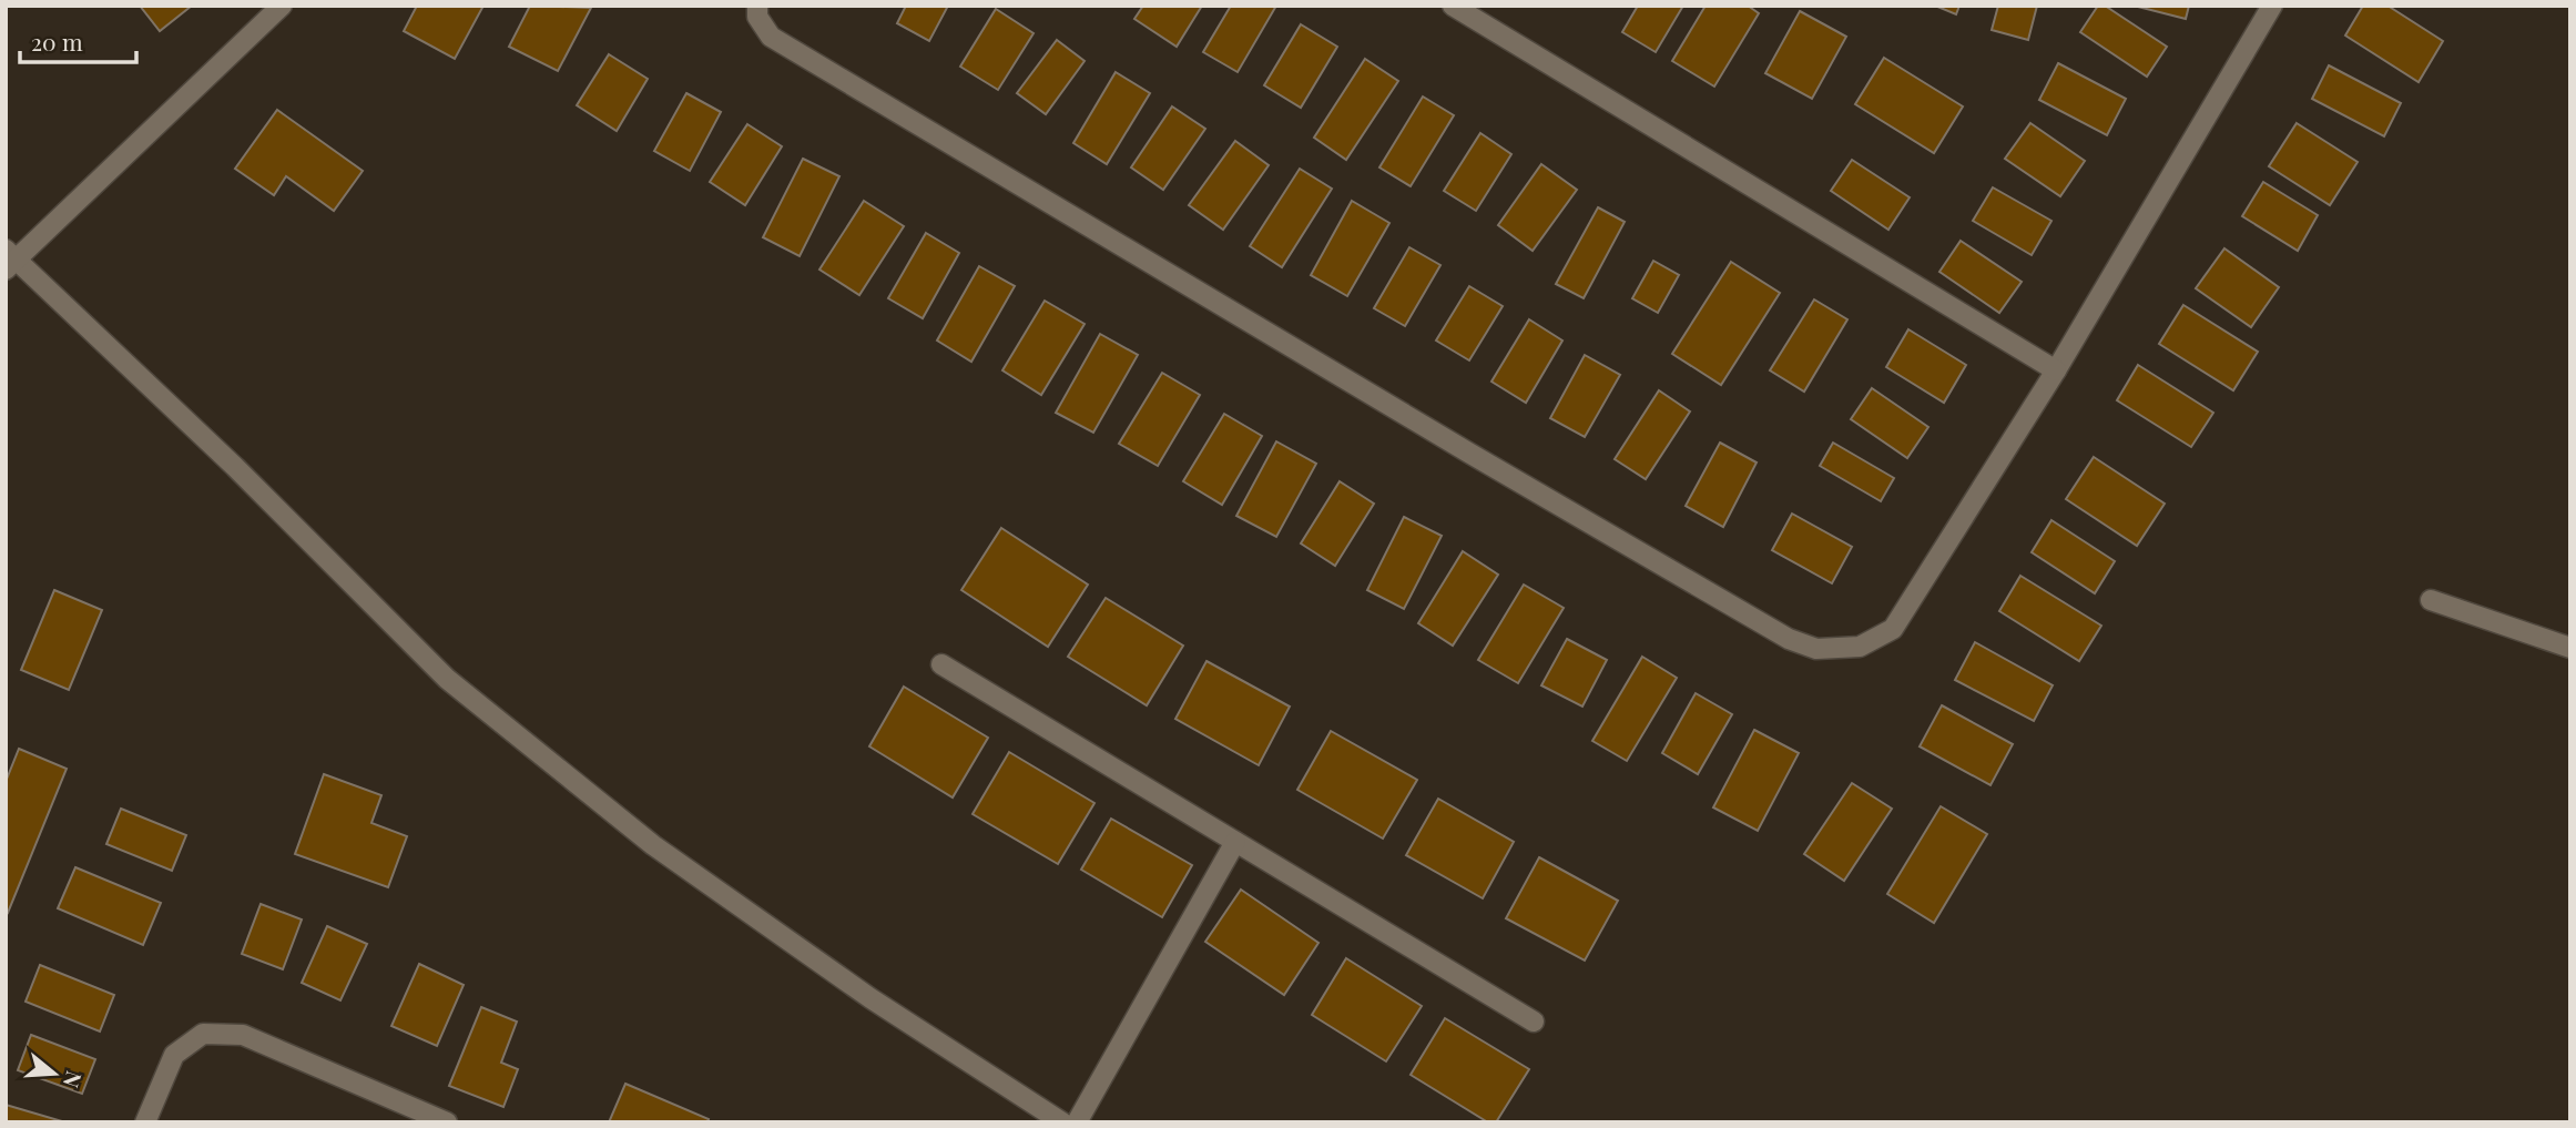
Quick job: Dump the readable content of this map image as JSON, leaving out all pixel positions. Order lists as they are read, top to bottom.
{
  "scale_bar": "20 m",
  "north": "right"
}
